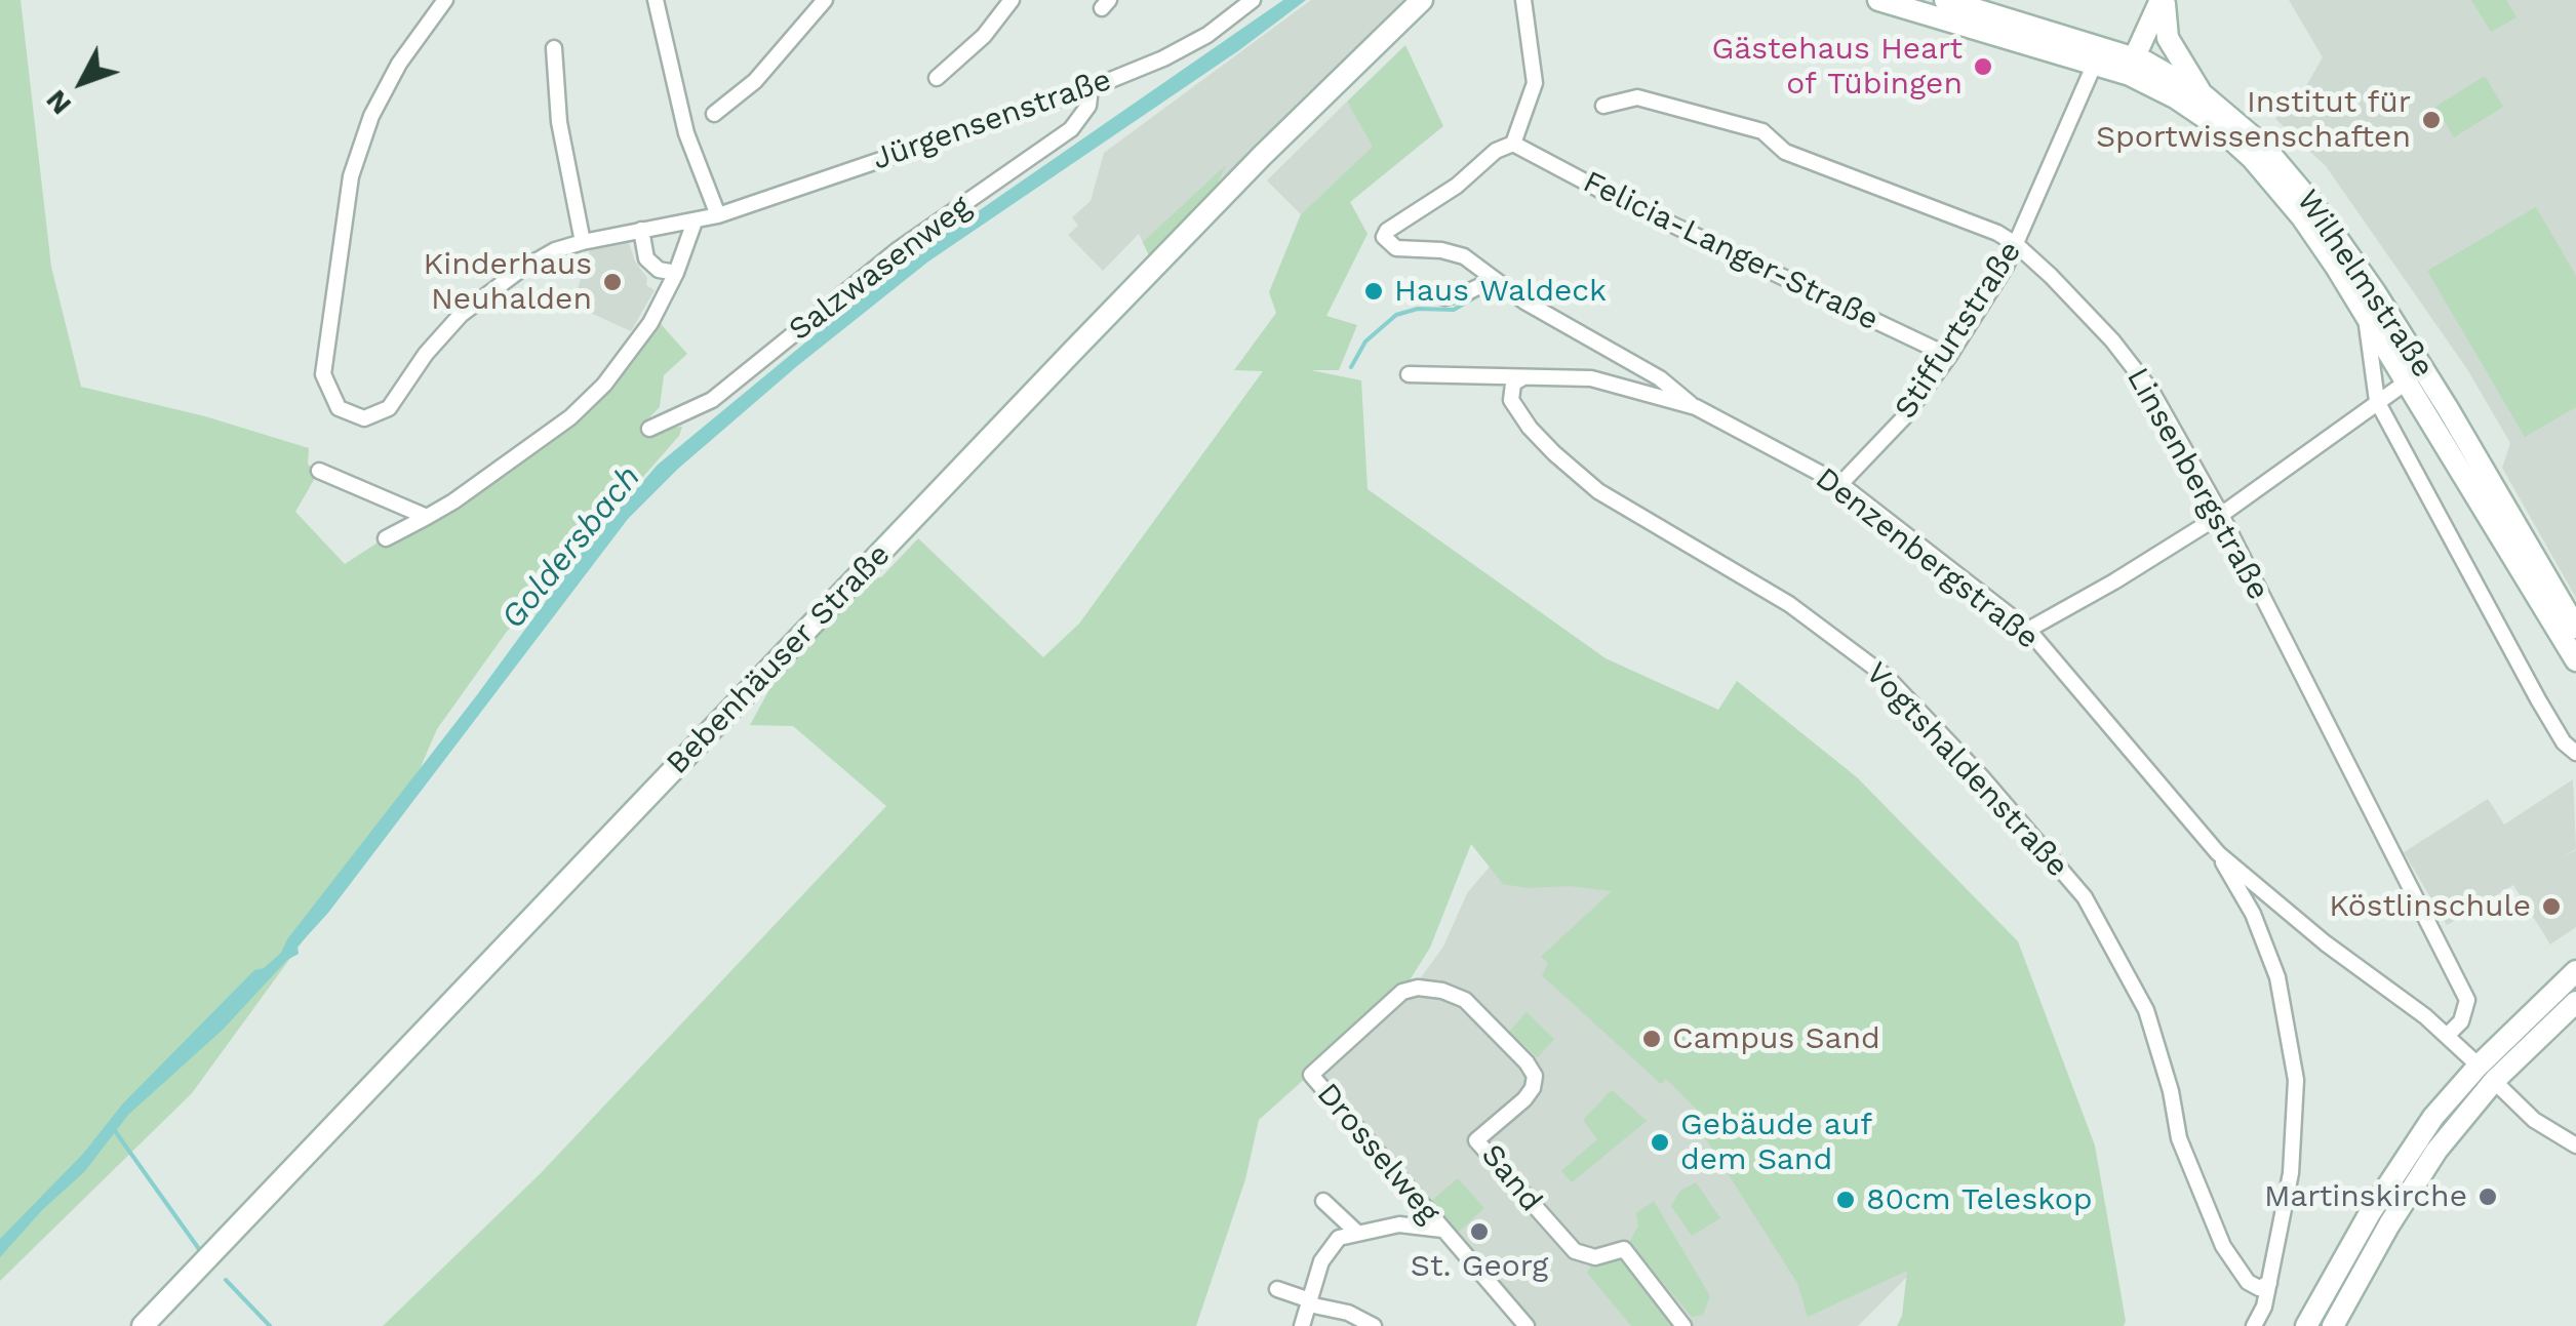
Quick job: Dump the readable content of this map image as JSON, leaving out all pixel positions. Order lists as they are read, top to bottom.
{
  "streets": {
    "main road": ["Wilhelmstraße", "Bebenhäuser Straße"],
    "street": [
      "Jürgensenstraße",
      "Felicia-Langer-Straße",
      "Salzwasenweg",
      "Stiffurtstraße",
      "Linsenbergstraße",
      "Denzenbergstraße",
      "Vogtshaldenstraße",
      "Drosselweg",
      "Sand"
    ]
  },
  "crossings": [
    ["Jürgensenstraße", "Salzwasenweg"],
    ["Felicia-Langer-Straße", "Stiffurtstraße"],
    ["Wilhelmstraße", "Stiffurtstraße"],
    ["Stiffurtstraße", "Linsenbergstraße"],
    ["Stiffurtstraße", "Denzenbergstraße"],
    ["Linsenbergstraße", "Denzenbergstraße"],
    ["Denzenbergstraße", "Vogtshaldenstraße"],
    ["Drosselweg", "Sand"]
  ],
  "water": ["Goldersbach"],
  "places": [
    "Gästehaus Heart of Tübingen",
    "Institut für Sportwissenschaften",
    "Kinderhaus Neuhalden",
    "Haus Waldeck",
    "Köstlinschule",
    "Campus Sand",
    "Gebäude auf dem Sand",
    "Martinskirche",
    "80cm Teleskop",
    "St. Georg"
  ],
  "north": "bottom left"
}
